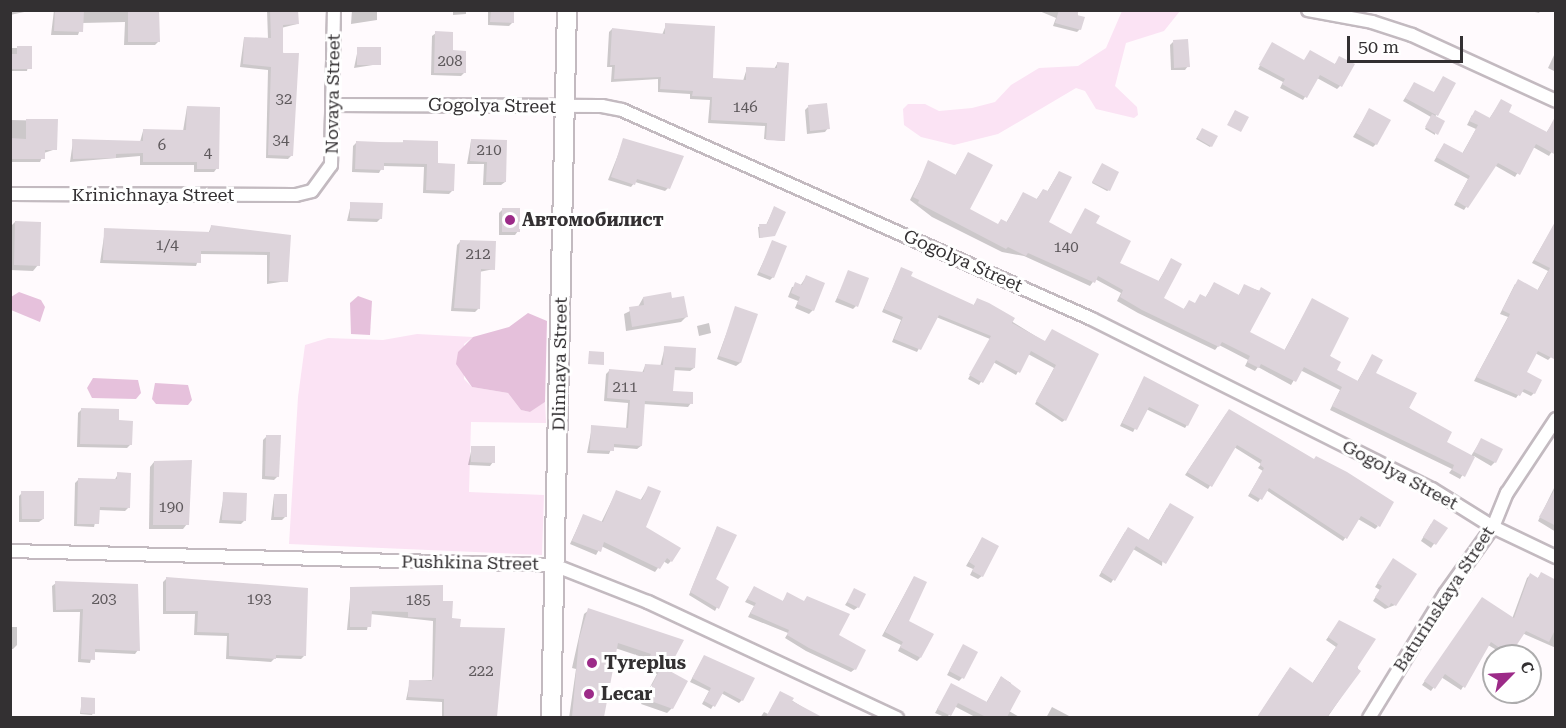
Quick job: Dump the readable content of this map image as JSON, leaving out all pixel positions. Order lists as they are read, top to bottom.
{
  "streets": {
    "street": [
      "Novaya Street",
      "Gogolya Street",
      "Krinichnaya Street",
      "Dlinnaya Street",
      "Pushkina Street",
      "Baturinskaya Street"
    ]
  },
  "crossings": [
    ["Novaya Street", "Gogolya Street"],
    ["Novaya Street", "Krinichnaya Street"],
    ["Gogolya Street", "Dlinnaya Street"],
    ["Gogolya Street", "Baturinskaya Street"],
    ["Dlinnaya Street", "Pushkina Street"]
  ],
  "places": ["Автомобилист", "Tyreplus", "Lecar"],
  "house_numbers": [
    "208",
    "32",
    "146",
    "34",
    "6",
    "210",
    "4",
    "1/4",
    "140",
    "212",
    "211",
    "190",
    "203",
    "193",
    "185",
    "222"
  ],
  "scale_bar": "50 m",
  "north": "top right"
}
